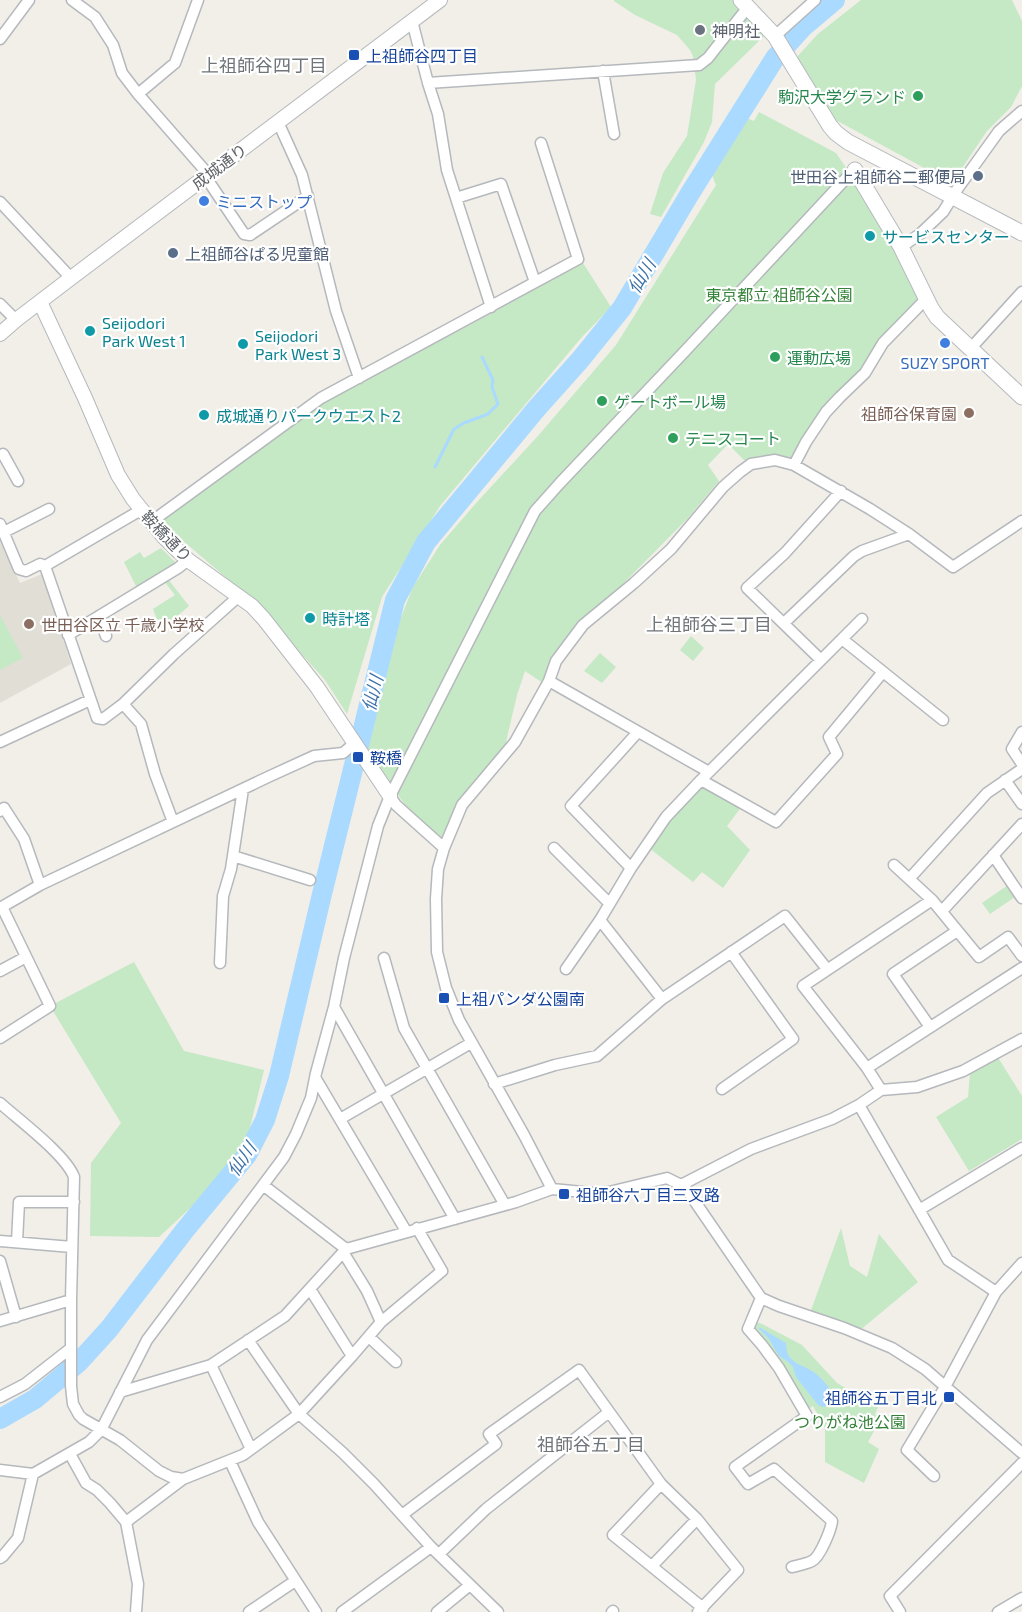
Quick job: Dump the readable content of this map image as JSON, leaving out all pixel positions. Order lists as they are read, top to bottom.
{
  "streets": {
    "street": ["成城通り", "鞍橋通り"]
  },
  "crossings": [
    ["成城通り", "鞍橋通り"]
  ],
  "districts": ["上祖師谷四丁目", "上祖師谷三丁目", "祖師谷五丁目"],
  "water": ["仙川"],
  "parks": ["東京都立 祖師谷公園", "つりがね池公園"],
  "places": {
    "other": [
      "神明社",
      "駒沢大学グランド",
      "世田谷上祖師谷二郵便局",
      "ミニストップ",
      "サービスセンター",
      "上祖師谷ぱる児童館",
      "Seijodori Park West 1",
      "SUZY SPORT",
      "Seijodori Park West 3",
      "運動広場",
      "ゲートボール場",
      "祖師谷保育園",
      "成城通りパークウエスト2",
      "テニスコート",
      "時計塔",
      "世田谷区立 千歳小学校"
    ],
    "transit": [
      "上祖師谷四丁目",
      "鞍橋",
      "上祖パンダ公園南",
      "祖師谷六丁目三叉路",
      "祖師谷五丁目北"
    ]
  }
}
